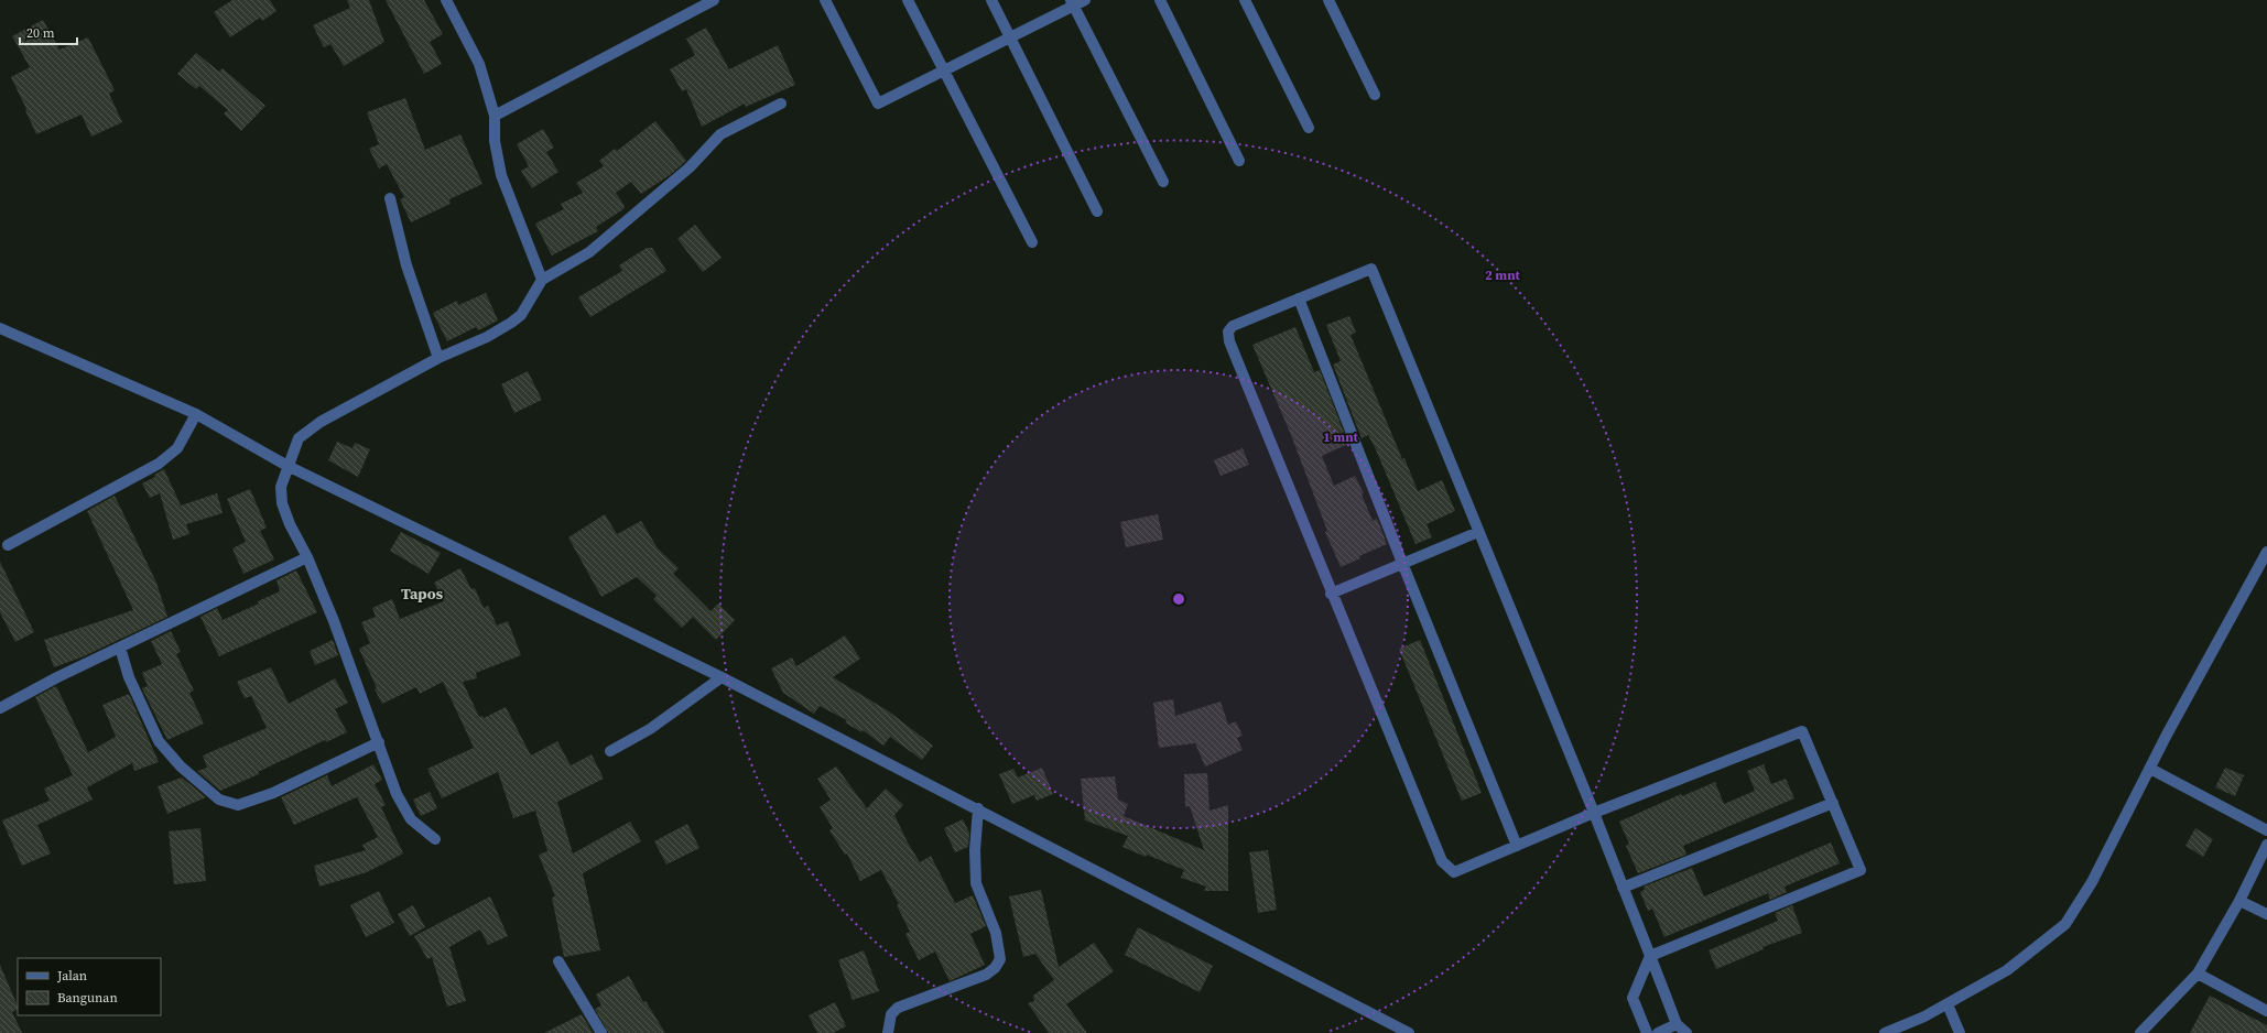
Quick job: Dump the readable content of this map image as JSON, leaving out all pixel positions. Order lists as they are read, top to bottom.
{
  "districts": ["Tapos"],
  "legend": ["Jalan", "Bangunan"],
  "scale_bar": "20 m",
  "rings": ["2 mnt", "1 mnt"]
}
